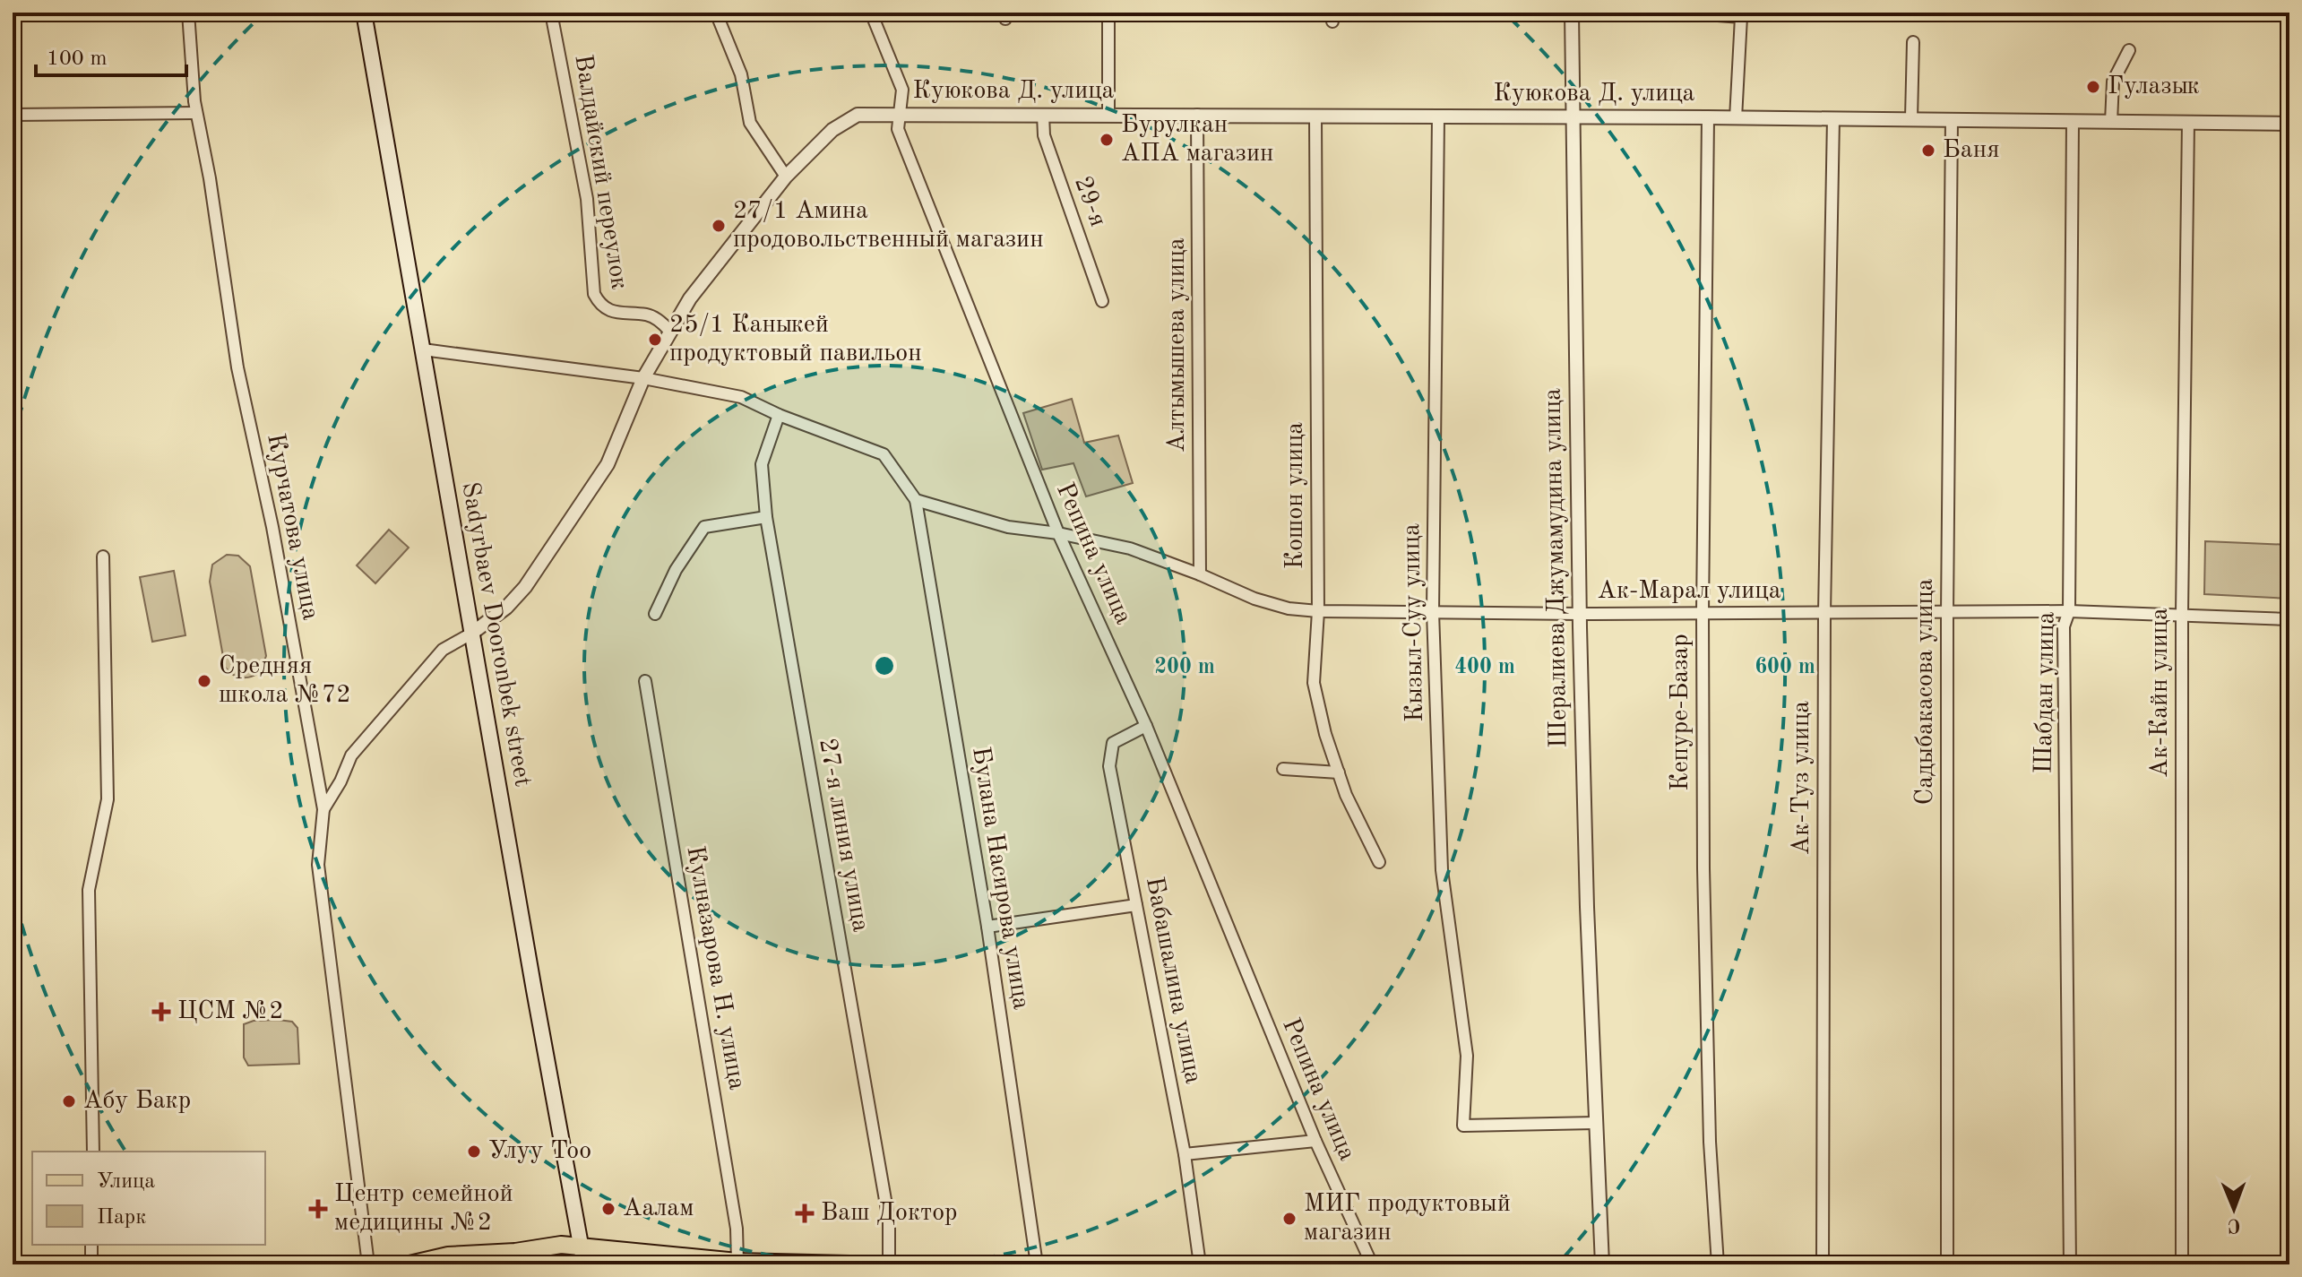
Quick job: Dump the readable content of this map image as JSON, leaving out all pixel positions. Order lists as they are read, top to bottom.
{
  "streets": {
    "main road": ["Sadyrbaev Dooronbek street"],
    "street": [
      "Куюкова Д. улица",
      "Валдайский переулок",
      "29-я",
      "Алтымышева улица",
      "Кошон улица",
      "Курчатова улица",
      "Репина улица",
      "Шералиева Джумамудина улица",
      "Ак-Марал улица",
      "Кызыл-Суу улица",
      "Садыбакасова улица",
      "Шабдан улица",
      "Ак-Кайн улица",
      "Кепуре-Базар",
      "Ак-Туз улица",
      "27-я линия улица",
      "Булана Насирова улица",
      "Кулназарова Н. улица",
      "Бабашалина улица"
    ]
  },
  "crossings": [
    ["Куюкова Д. улица", "Валдайский переулок"],
    ["Куюкова Д. улица", "29-я"],
    ["Куюкова Д. улица", "Алтымышева улица"],
    ["Куюкова Д. улица", "Кошон улица"],
    ["Куюкова Д. улица", "Репина улица"],
    ["Куюкова Д. улица", "Шералиева Джумамудина улица"],
    ["Куюкова Д. улица", "Кызыл-Суу улица"],
    ["Куюкова Д. улица", "Sadyrbaev Dooronbek street"],
    ["Куюкова Д. улица", "Садыбакасова улица"],
    ["Куюкова Д. улица", "Шабдан улица"],
    ["Куюкова Д. улица", "Ак-Кайн улица"],
    ["Куюкова Д. улица", "Кепуре-Базар"],
    ["Куюкова Д. улица", "Ак-Туз улица"],
    ["Алтымышева улица", "Ак-Марал улица"],
    ["Кошон улица", "Ак-Марал улица"],
    ["Репина улица", "Ак-Марал улица"],
    ["Репина улица", "Бабашалина улица"],
    ["Шералиева Джумамудина улица", "Ак-Марал улица"],
    ["Шералиева Джумамудина улица", "Кызыл-Суу улица"],
    ["Ак-Марал улица", "Кызыл-Суу улица"],
    ["Ак-Марал улица", "Садыбакасова улица"],
    ["Ак-Марал улица", "Шабдан улица"],
    ["Ак-Марал улица", "Ак-Кайн улица"],
    ["Ак-Марал улица", "Кепуре-Базар"],
    ["Ак-Марал улица", "Ак-Туз улица"],
    ["Ак-Марал улица", "Булана Насирова улица"]
  ],
  "places": {
    "other": [
      "Гулазык",
      "Бурулкан АПА магазин",
      "Баня",
      "27/1 Амина продовольственный магазин",
      "25/1 Каныкей продуктовый павильон",
      "Средняя школа №72",
      "Абу Бакр",
      "Улуу Тоо",
      "Аалам",
      "МИГ продуктовый магазин"
    ],
    "health": ["ЦСМ №2", "Центр семейной медицины №2", "Ваш Доктор"]
  },
  "legend": ["Улица", "Парк"],
  "scale_bar": "100 m",
  "north": "bottom",
  "rings": ["200 m", "400 m", "600 m"]
}
